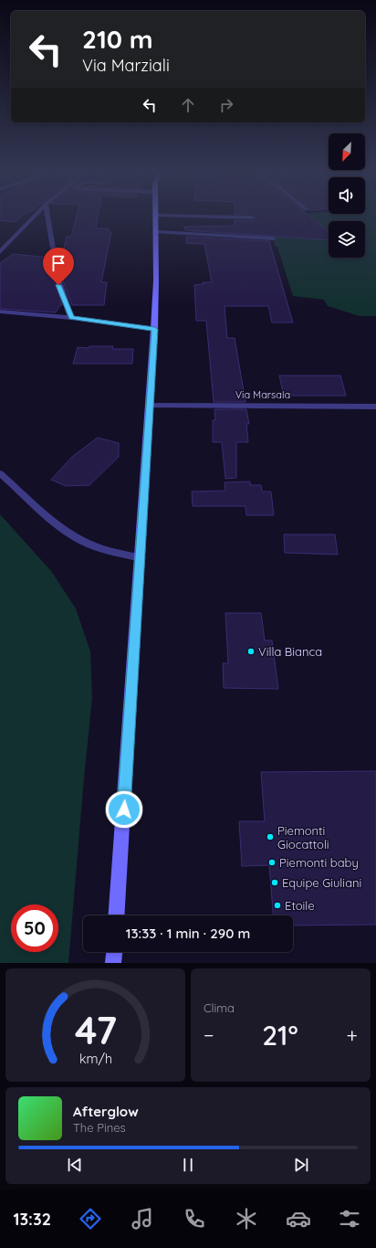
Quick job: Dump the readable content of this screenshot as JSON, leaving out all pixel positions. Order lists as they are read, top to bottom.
{
  "streets": {
    "street": ["Via Marsala"]
  },
  "places": [
    "Villa Bianca",
    "Piemonti Giocattoli",
    "Piemonti baby",
    "Equipe Giuliani",
    "Etoile"
  ],
  "north": "bottom left",
  "page": {
    "turn": ["210 m", "Via Marziali"],
    "limit": "50",
    "trip": "13:33 · 1 min · 290 m",
    "tile": "Clima",
    "heat": ["−", "21°", "+"],
    "song": ["Afterglow", "The Pines"],
    "tabs": "13:32",
    "gauge": ["47", "km/h"]
  }
}
